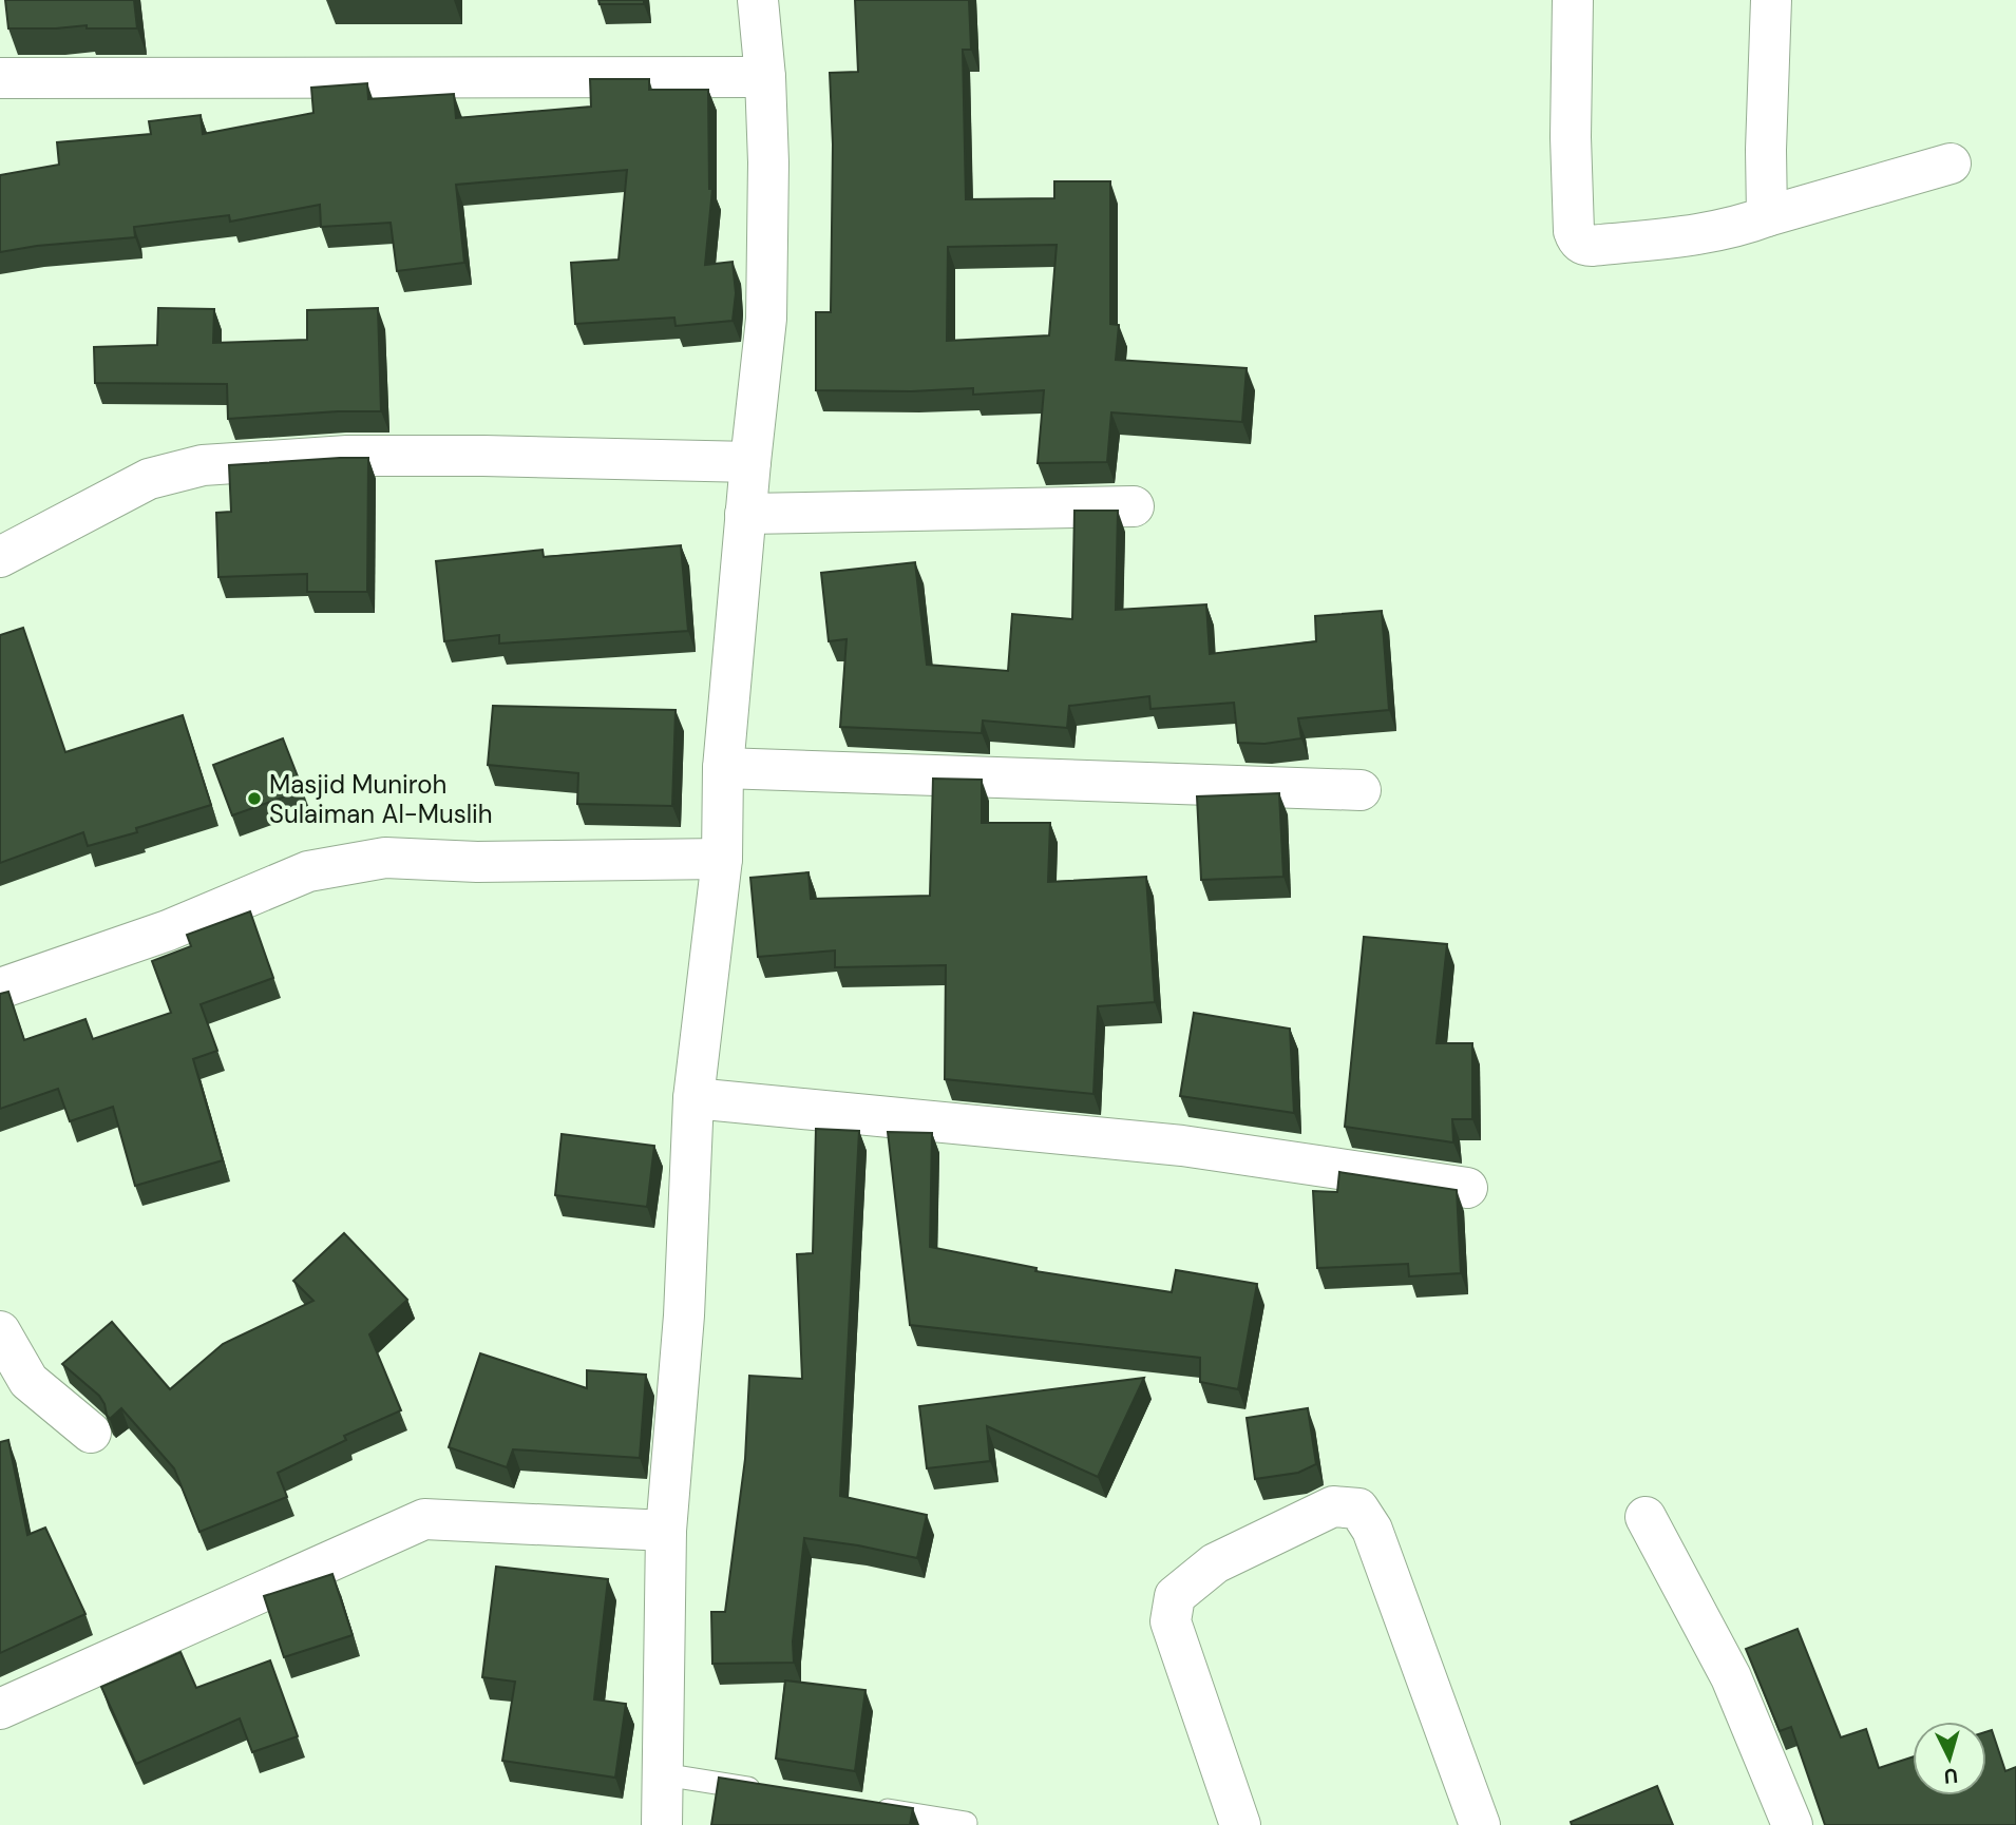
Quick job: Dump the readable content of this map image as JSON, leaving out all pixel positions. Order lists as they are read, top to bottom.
{
  "places": ["Masjid Muniroh Sulaiman Al-Muslih"],
  "north": "bottom"
}
